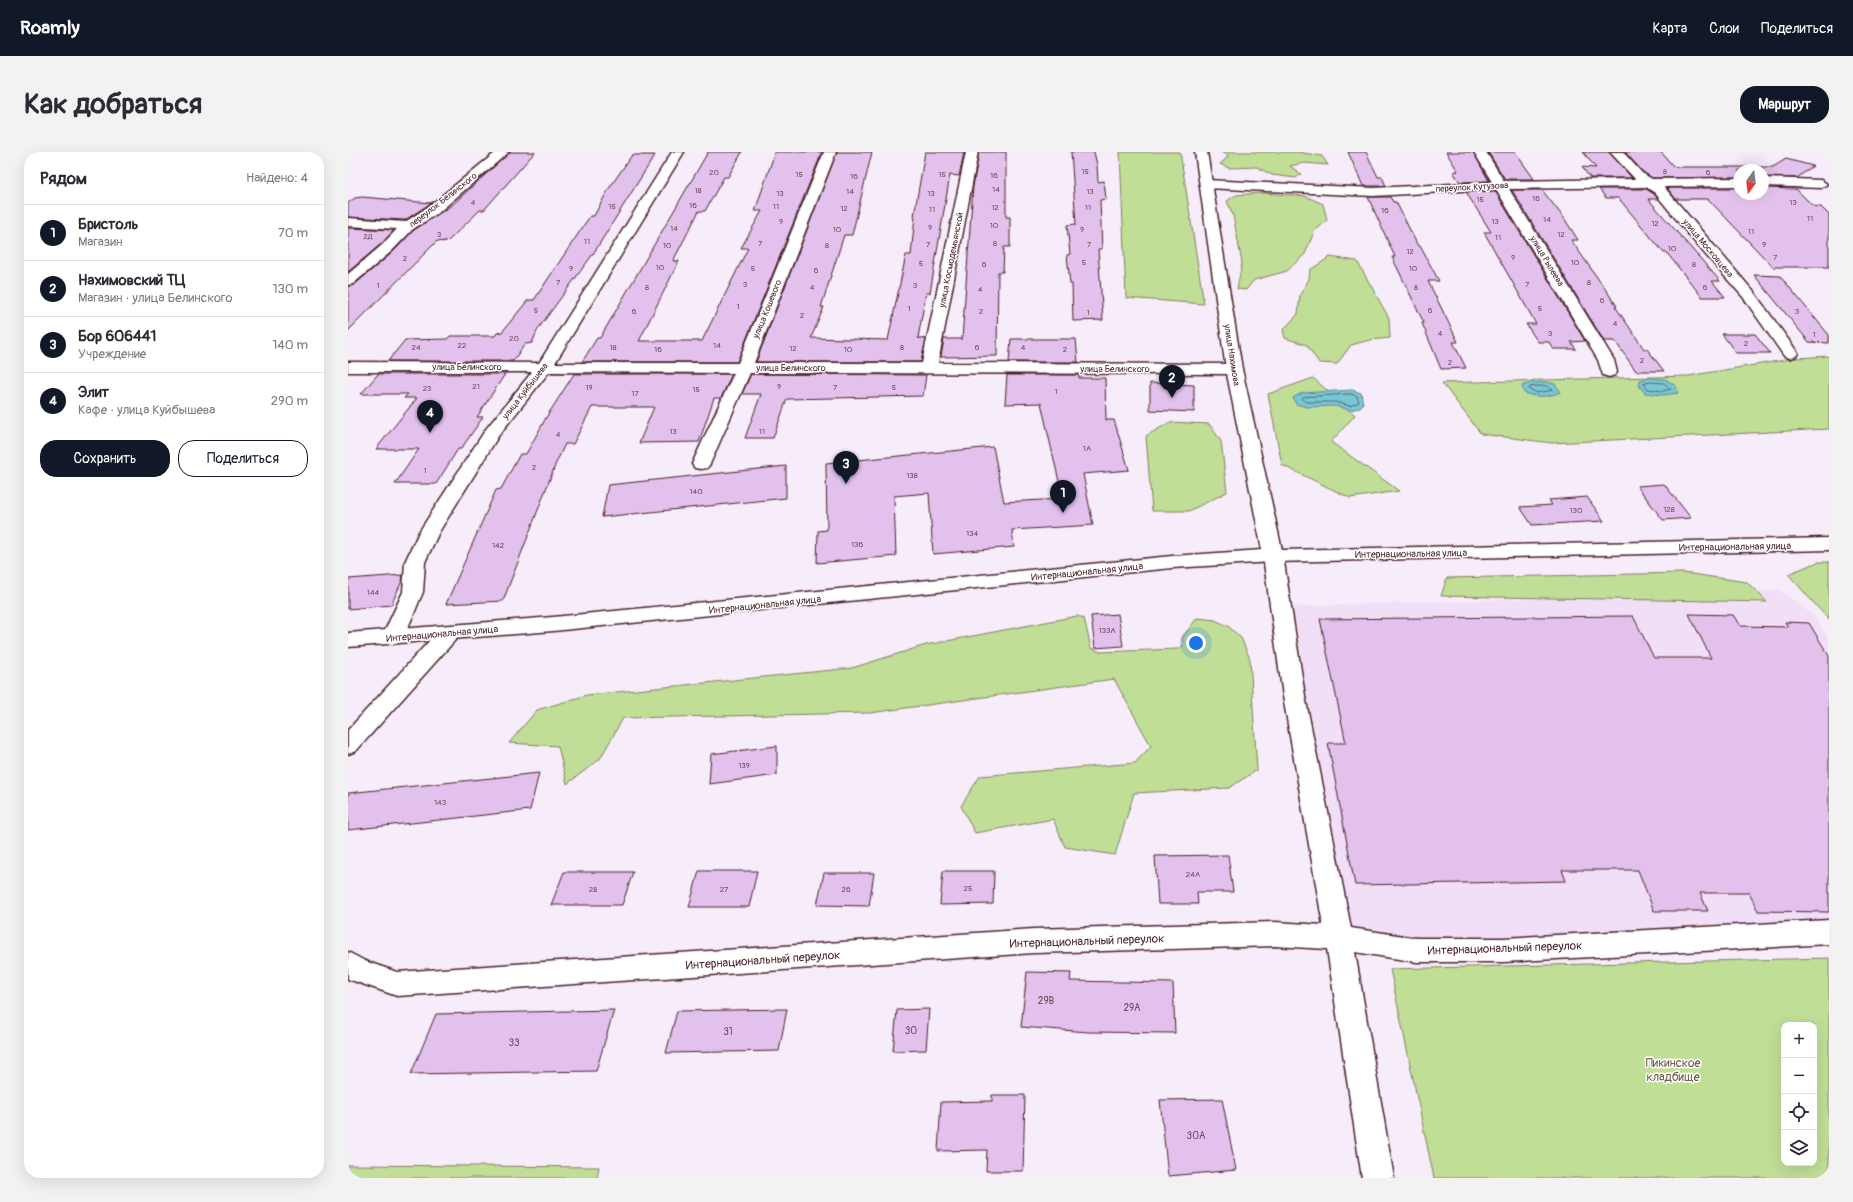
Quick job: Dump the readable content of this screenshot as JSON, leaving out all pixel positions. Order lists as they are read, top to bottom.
{
  "streets": {
    "street": [
      "переулок Кутузова",
      "переулок Белинского",
      "улица Московцева",
      "улица Космодемьянской",
      "улица Рылеева",
      "улица Кошевого",
      "улица Нахимова",
      "улица Белинского",
      "улица Куйбышева",
      "Интернациональная улица",
      "Интернациональный переулок"
    ]
  },
  "crossings": [
    ["переулок Кутузова", "улица Московцева"],
    ["переулок Кутузова", "улица Рылеева"],
    ["переулок Кутузова", "улица Нахимова"],
    ["улица Космодемьянской", "улица Белинского"],
    ["улица Кошевого", "улица Белинского"],
    ["улица Нахимова", "улица Белинского"],
    ["улица Нахимова", "Интернациональная улица"],
    ["улица Нахимова", "Интернациональный переулок"],
    ["улица Белинского", "улица Куйбышева"],
    ["улица Куйбышева", "Интернациональная улица"]
  ],
  "parks": ["Пикинское кладбище"],
  "house_numbers": [
    "15",
    "8",
    "20",
    "6",
    "15",
    "15",
    "16",
    "16",
    "14",
    "18",
    "14",
    "13",
    "13",
    "13",
    "16",
    "15",
    "4",
    "13",
    "16",
    "15",
    "11",
    "12",
    "11",
    "12",
    "11",
    "16",
    "11",
    "14",
    "9",
    "13",
    "12",
    "10",
    "9",
    "14",
    "10",
    "9",
    "11",
    "3",
    "12",
    "2Д",
    "11",
    "11",
    "7",
    "8",
    "7",
    "7",
    "9",
    "10",
    "8",
    "10",
    "12",
    "9",
    "7",
    "2",
    "5",
    "10",
    "5",
    "6",
    "8",
    "10",
    "9",
    "5",
    "10",
    "6",
    "7",
    "8",
    "3",
    "7",
    "1",
    "3",
    "8",
    "4",
    "8",
    "6",
    "4",
    "6",
    "1",
    "1",
    "5",
    "5",
    "6",
    "6",
    "2",
    "3",
    "1",
    "2",
    "4",
    "4",
    "3",
    "1",
    "20",
    "2",
    "22",
    "14",
    "24",
    "18",
    "8",
    "6",
    "4",
    "12",
    "16",
    "10",
    "2",
    "2",
    "2",
    "21",
    "9",
    "19",
    "7",
    "5",
    "23",
    "15",
    "1",
    "17",
    "13",
    "11",
    "4",
    "1А",
    "2",
    "1",
    "138",
    "140",
    "128",
    "130",
    "134",
    "136",
    "142",
    "144",
    "133А",
    "139",
    "143",
    "24А",
    "25",
    "28",
    "27",
    "26",
    "29В",
    "29А",
    "30",
    "31",
    "33",
    "30А"
  ],
  "north": "bottom",
  "page": {
    "header": "Roamly",
    "nav": ["Карта", "Слои", "Поделиться"],
    "buttons": [
      "Маршрут",
      ["Сохранить", "Поделиться"]
    ],
    "title": "Как добраться",
    "heading": ["Рядом", "Найдено: 4"],
    "list": [
      {
        "mark": "1",
        "name": "Бристоль",
        "note": "Магазин",
        "value": "70 m"
      },
      {
        "mark": "2",
        "name": "Нахимовский ТЦ",
        "note": "Магазин · улица Белинского",
        "value": "130 m"
      },
      {
        "mark": "3",
        "name": "Бор 606441",
        "note": "Учреждение",
        "value": "140 m"
      },
      {
        "mark": "4",
        "name": "Элит",
        "note": "Кафе · улица Куйбышева",
        "value": "290 m"
      }
    ],
    "pins": [
      "2",
      "4",
      "3",
      "1"
    ],
    "map_buttons": ["+", "−"]
  }
}
